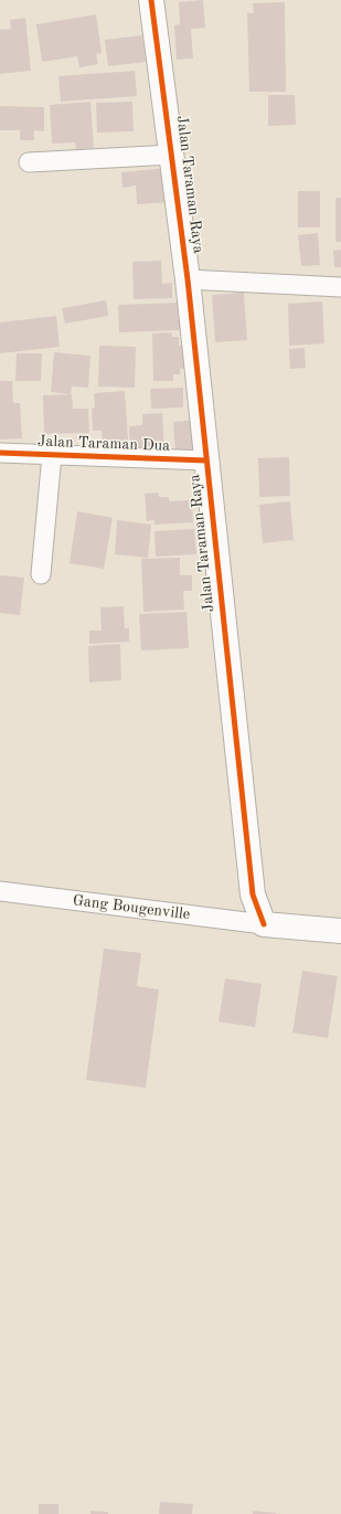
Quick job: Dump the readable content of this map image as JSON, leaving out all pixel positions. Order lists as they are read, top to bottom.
{
  "streets": {
    "street": ["Jalan Taraman Raya", "Jalan Taraman Dua", "Gang Bougenville"]
  },
  "crossings": [
    ["Jalan Taraman Raya", "Jalan Taraman Dua"],
    ["Jalan Taraman Raya", "Gang Bougenville"]
  ]
}
